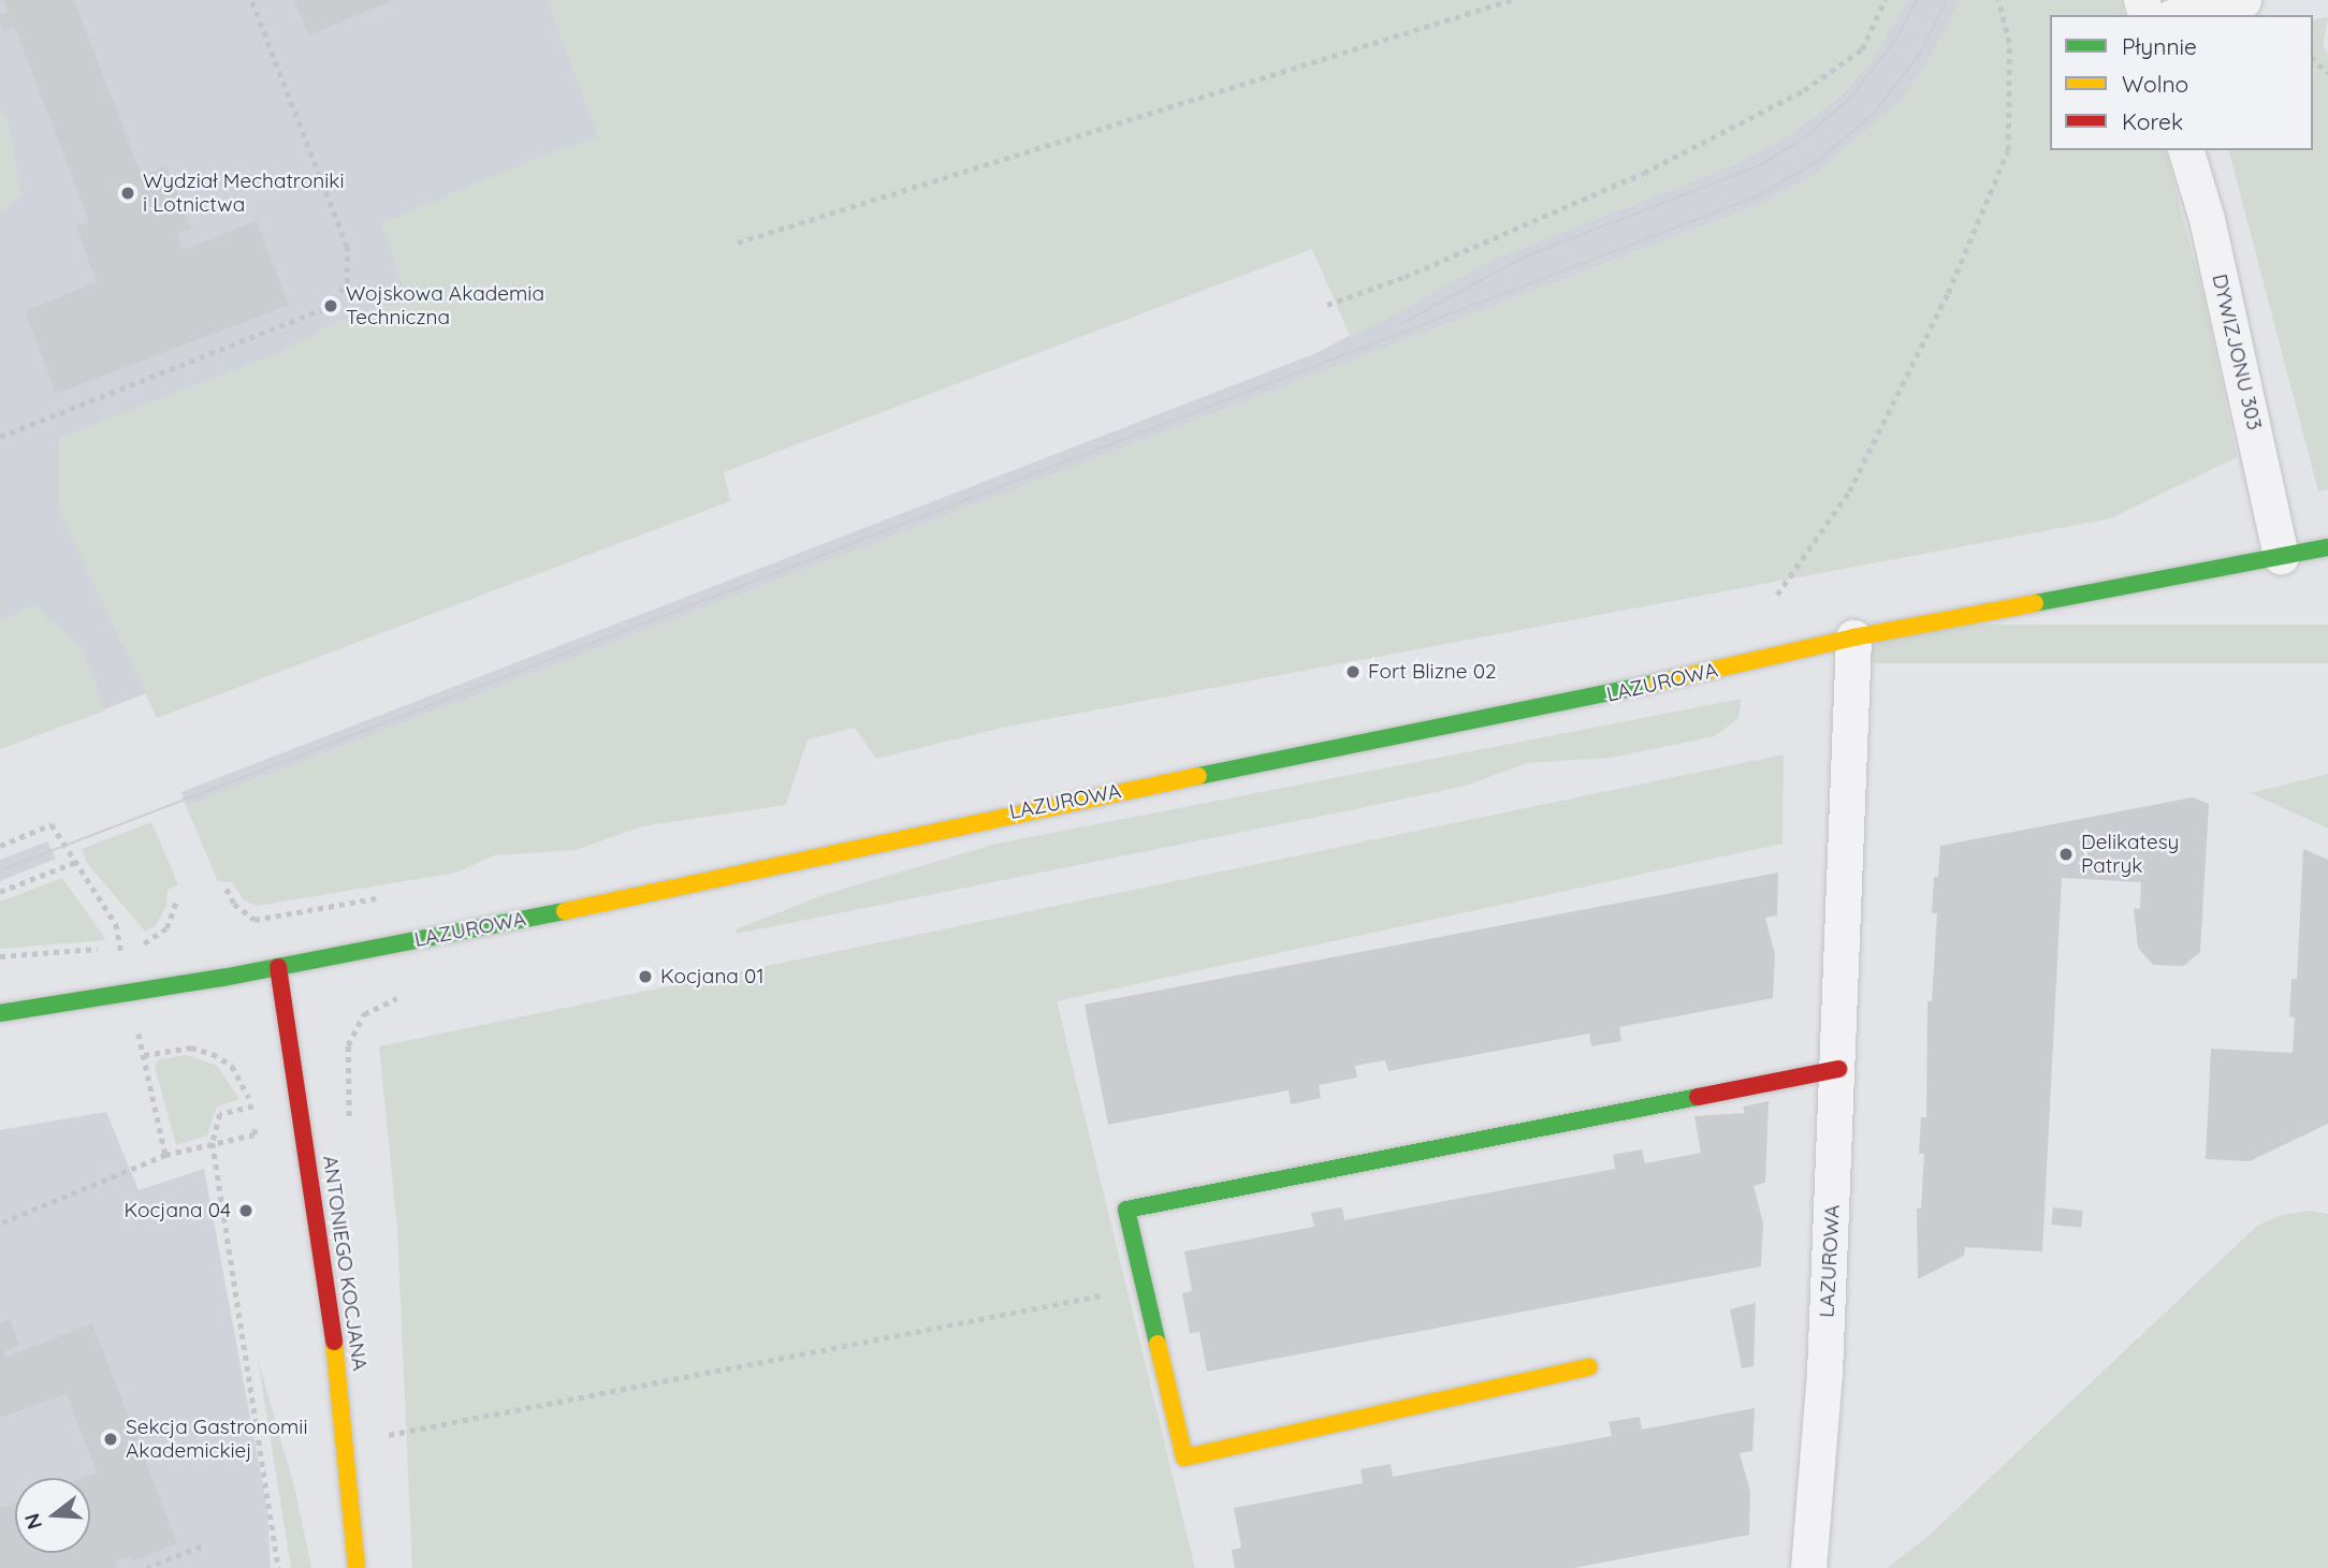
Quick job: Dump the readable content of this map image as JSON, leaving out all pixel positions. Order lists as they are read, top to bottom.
{
  "streets": {
    "street": ["DYWIZJONU 303", "LAZUROWA", "ANTONIEGO KOCJANA"]
  },
  "crossings": [
    ["DYWIZJONU 303", "LAZUROWA"],
    ["LAZUROWA", "ANTONIEGO KOCJANA"]
  ],
  "places": [
    "Wydział Mechatroniki i Lotnictwa",
    "Wojskowa Akademia Techniczna",
    "Fort Blizne 02",
    "Delikatesy Patryk",
    "Kocjana 01",
    "Kocjana 04",
    "Sekcja Gastronomii Akademickiej"
  ],
  "legend": ["Płynnie", "Wolno", "Korek"],
  "north": "left"
}
